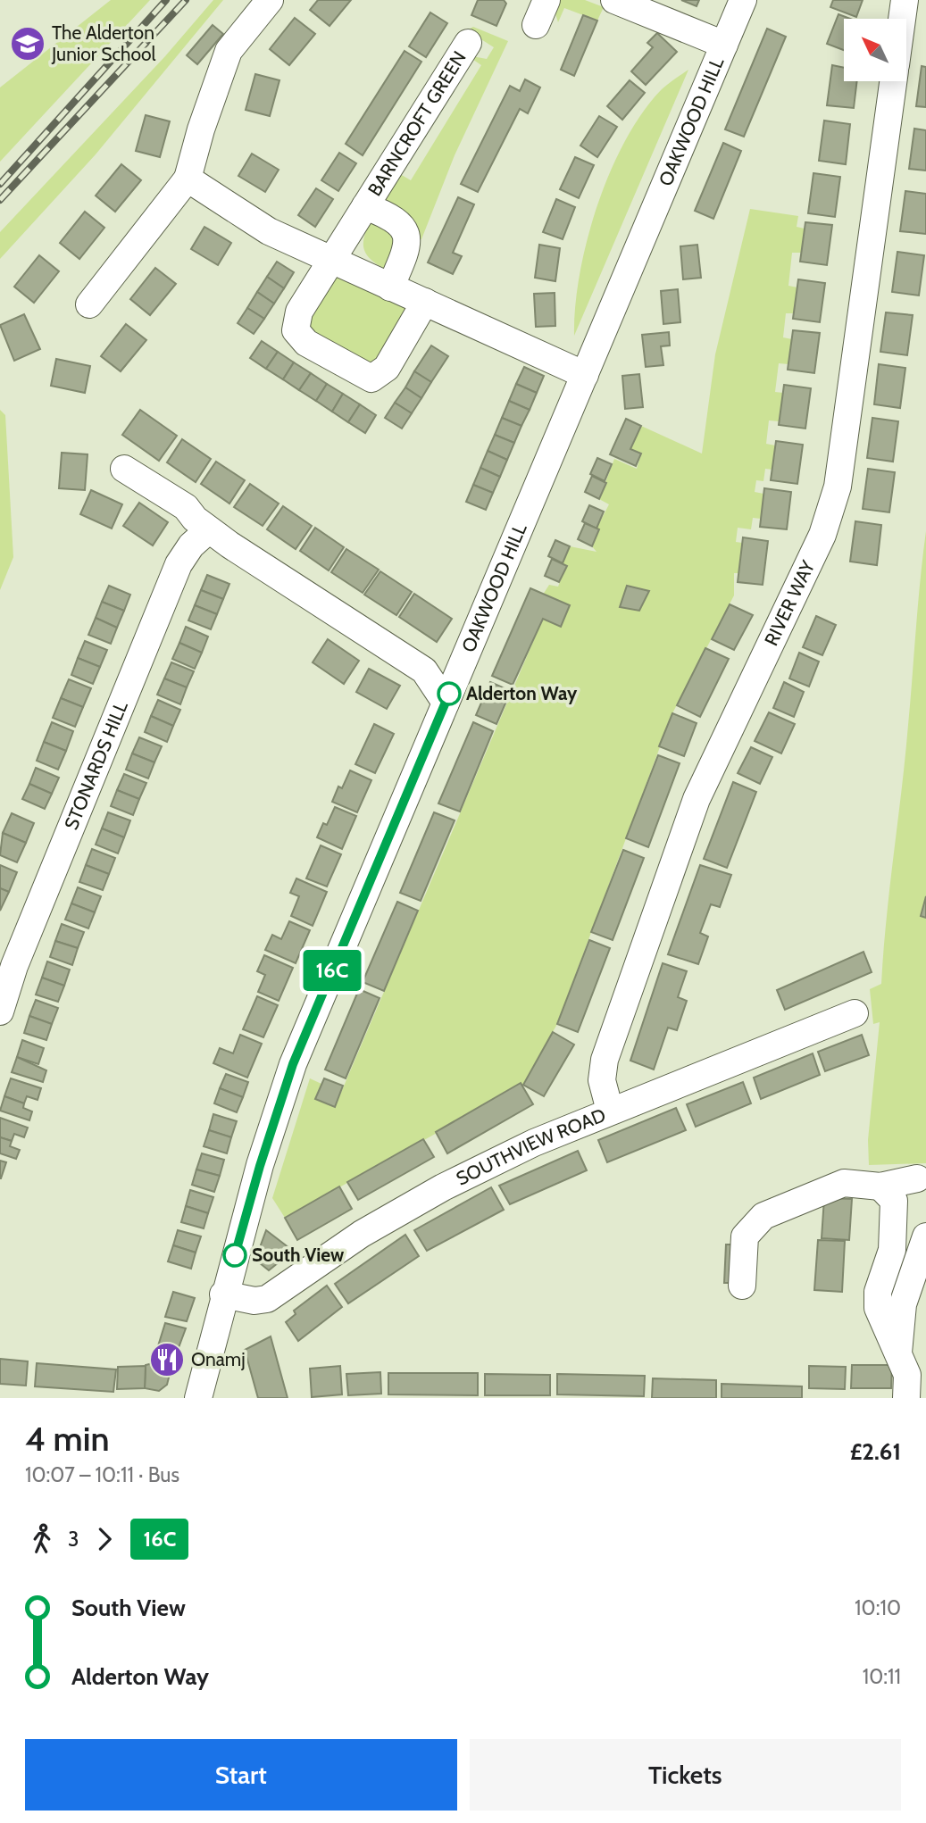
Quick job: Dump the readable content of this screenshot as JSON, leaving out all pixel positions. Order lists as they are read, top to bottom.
{
  "streets": {
    "street": [
      "OAKWOOD HILL",
      "BARNCROFT GREEN",
      "RIVER WAY",
      "STONARDS HILL",
      "SOUTHVIEW ROAD"
    ]
  },
  "crossings": [
    ["OAKWOOD HILL", "SOUTHVIEW ROAD"],
    ["RIVER WAY", "SOUTHVIEW ROAD"]
  ],
  "places": {
    "school or university": ["The Alderton Junior School"],
    "other": ["Alderton Way", "South View"],
    "restaurant": ["Onamj"]
  },
  "lines": ["bus line 16C"],
  "north": "top left",
  "page": {
    "on_map": "16C",
    "heading": ["4 min", "10:07 – 10:11 · Bus", "£2.61"],
    "legs": ["3", "16C"],
    "list": [
      {
        "name": "South View",
        "value": "10:10"
      },
      {
        "name": "Alderton Way",
        "value": "10:11"
      }
    ],
    "buttons": ["Start", "Tickets"]
  }
}
